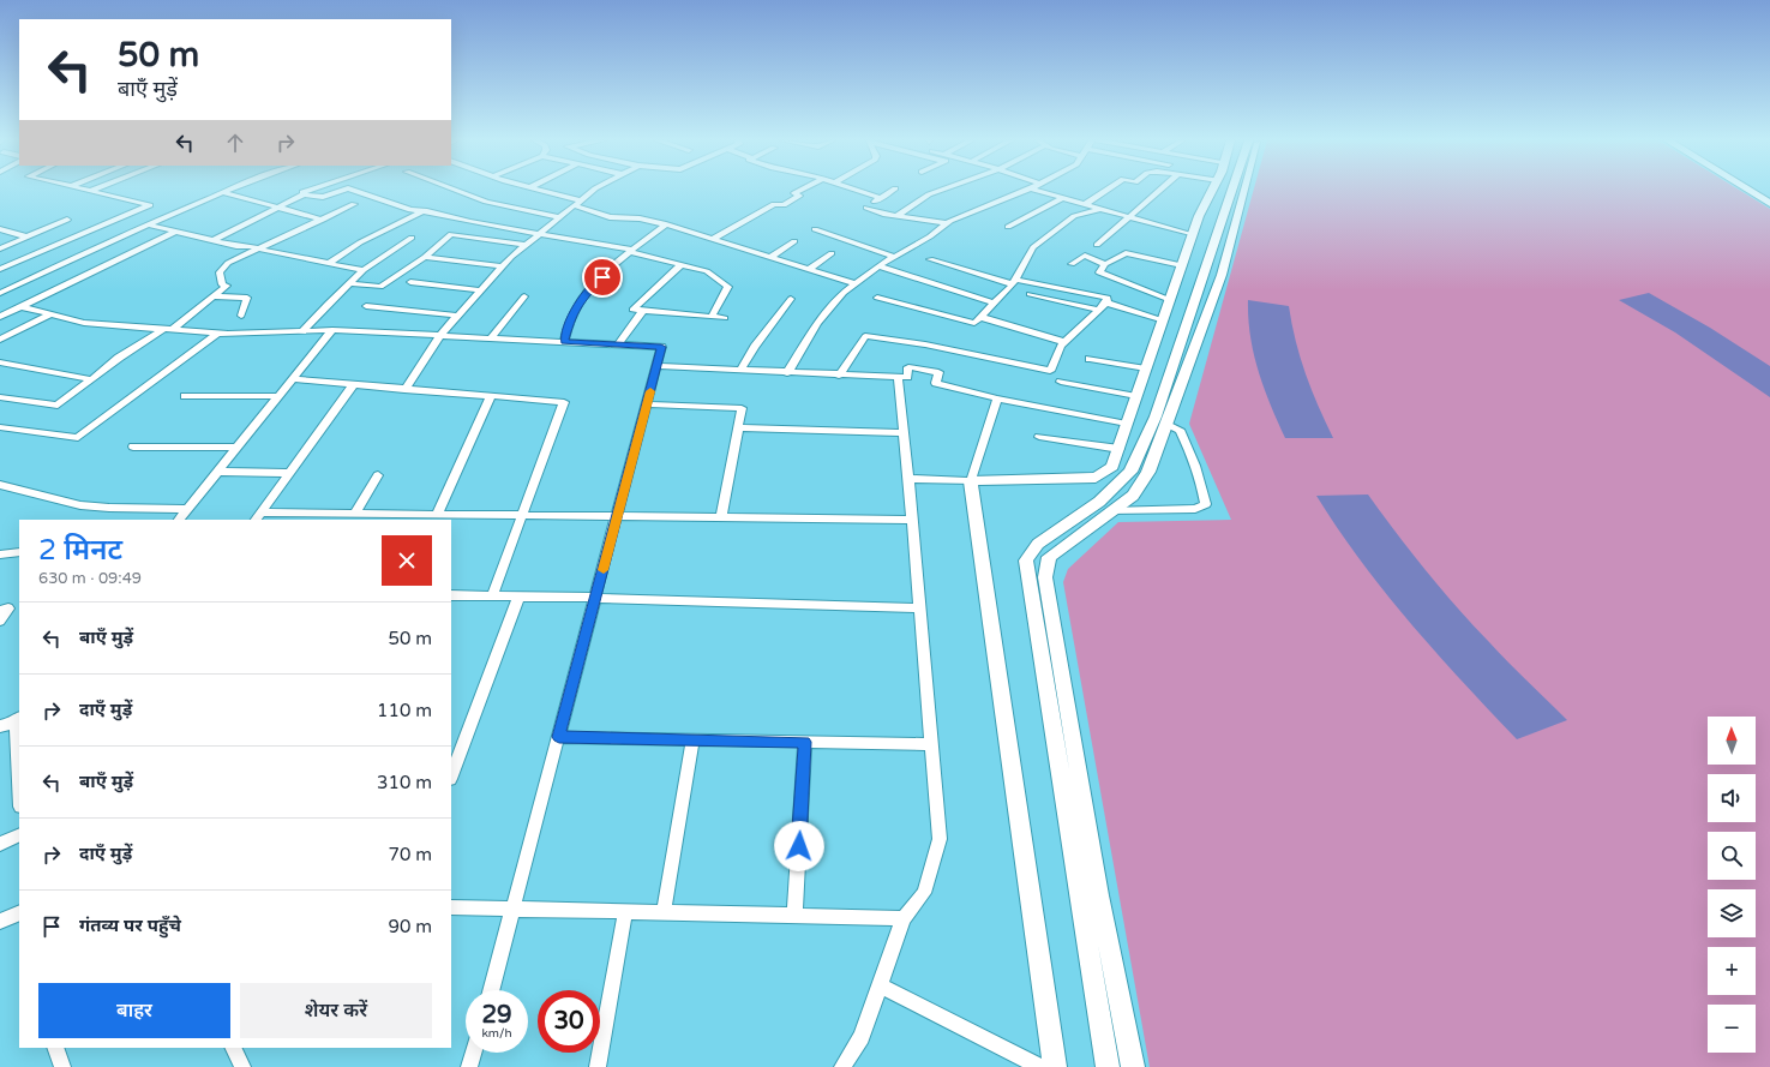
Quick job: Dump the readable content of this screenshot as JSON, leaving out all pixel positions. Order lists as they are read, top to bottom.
{
  "north": "top",
  "page": {
    "turn": ["50 m", "बाएँ मुड़ें"],
    "heading": ["2 मिनट", "630 m · 09:49"],
    "list": [
      {
        "name": "बाएँ मुड़ें",
        "value": "50 m"
      },
      {
        "name": "दाएँ मुड़ें",
        "value": "110 m"
      },
      {
        "name": "बाएँ मुड़ें",
        "value": "310 m"
      },
      {
        "name": "दाएँ मुड़ें",
        "value": "70 m"
      },
      {
        "name": "गंतव्य पर पहुँचे",
        "value": "90 m"
      }
    ],
    "map_buttons": ["+", "−"],
    "buttons": ["बाहर", "शेयर करें"],
    "speed": "29 km/h",
    "limit": "30"
  }
}
